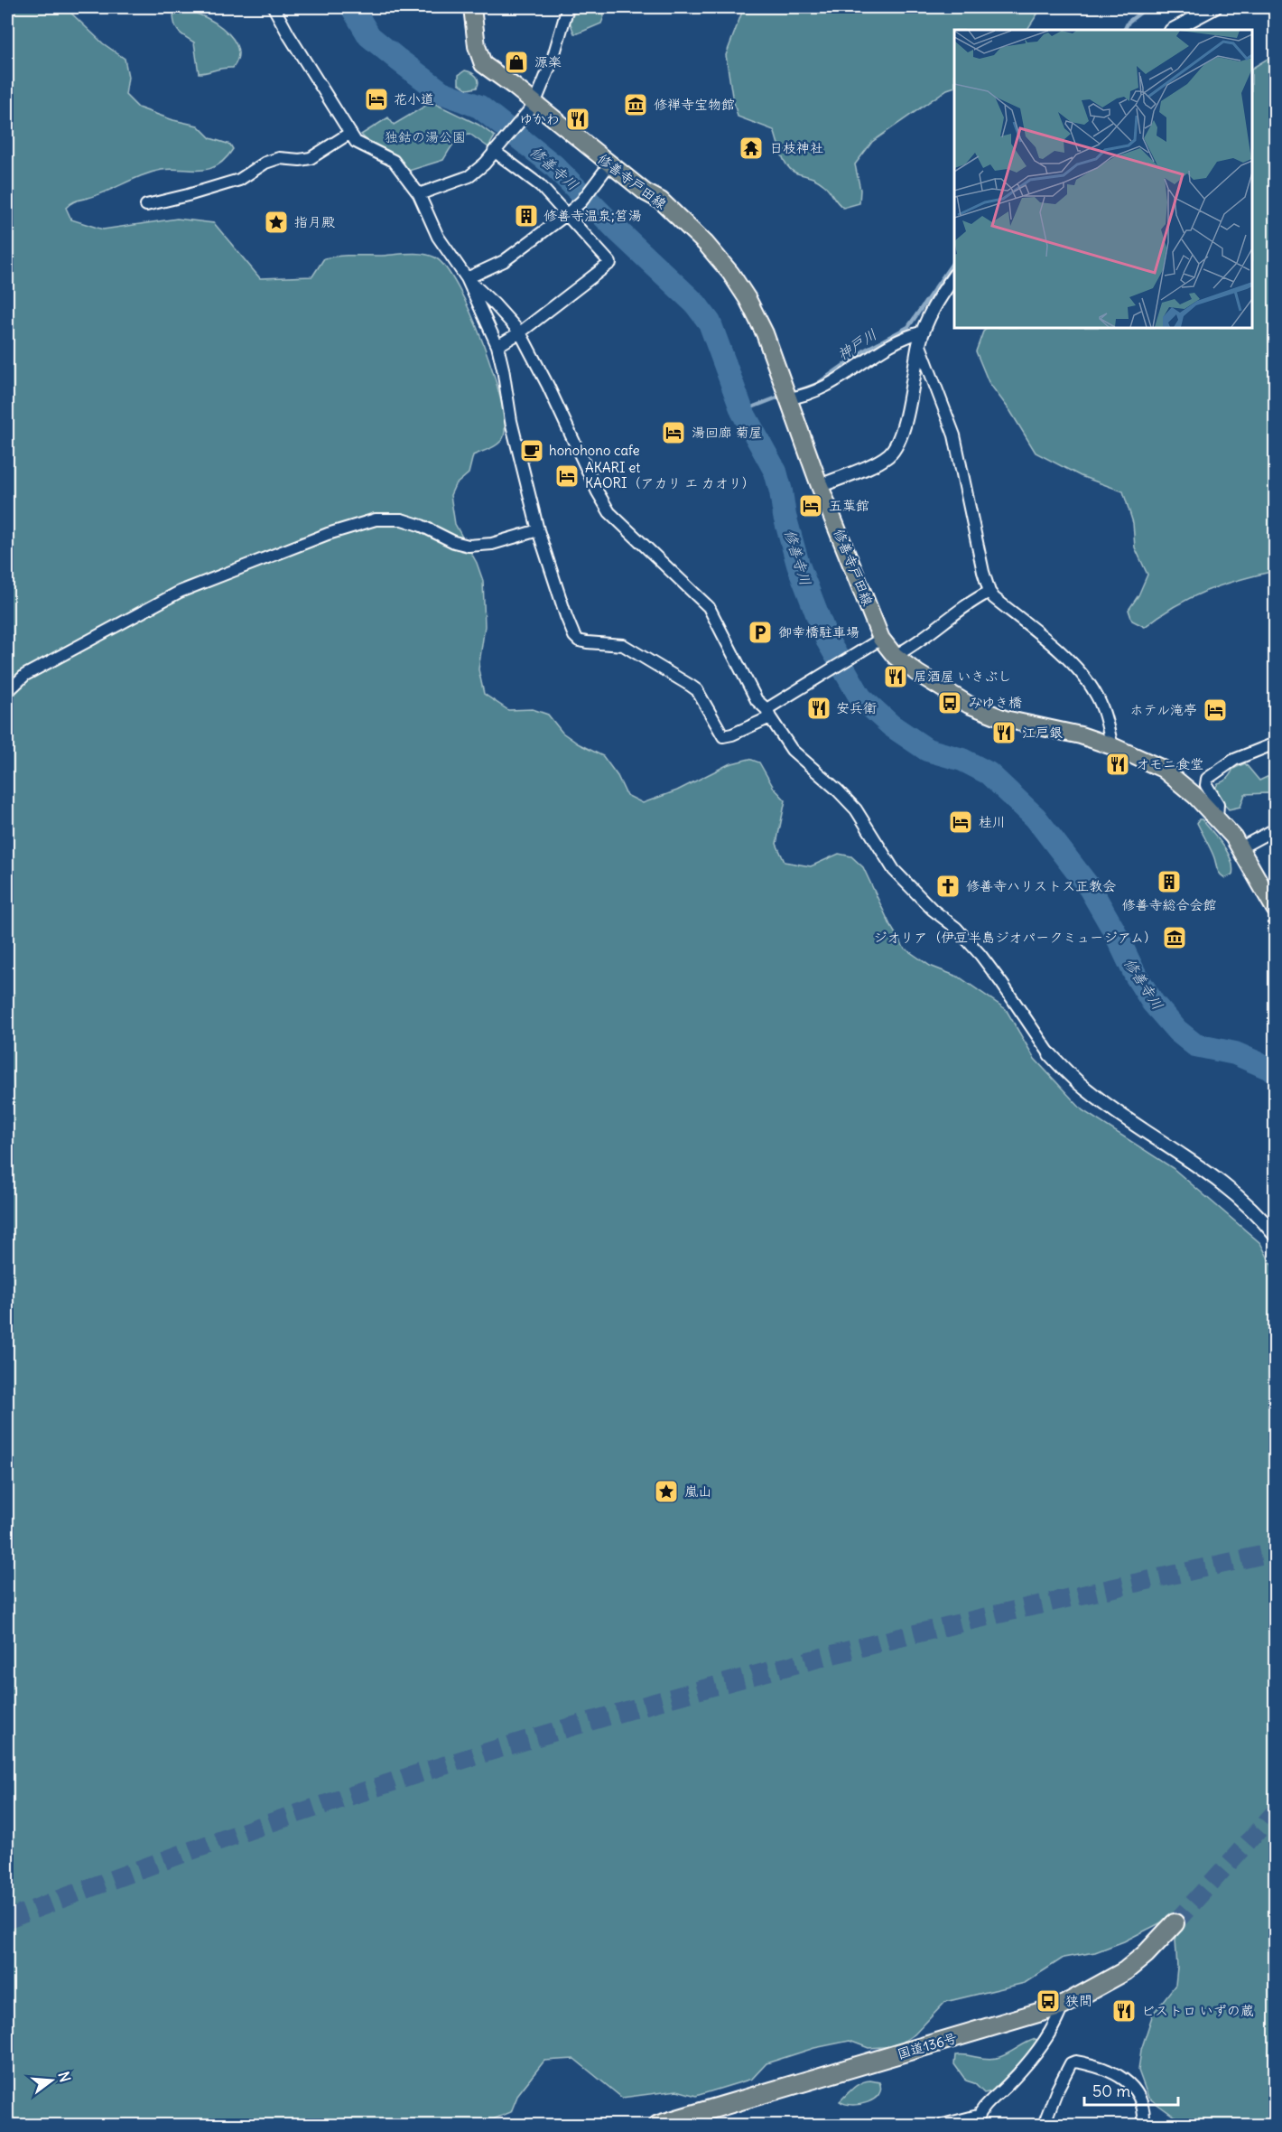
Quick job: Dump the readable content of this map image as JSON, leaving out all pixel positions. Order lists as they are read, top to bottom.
{
  "streets": {
    "highway": ["国道136号"],
    "main road": ["修善寺戸田線"]
  },
  "water": ["修善寺川", "神戸川"],
  "parks": ["独鈷の湯公園"],
  "places": {
    "shop": ["源楽"],
    "hotel": [
      "花小道",
      "湯回廊 菊屋",
      "AKARI et KAORI（アカリ エ カオリ）",
      "五葉館",
      "ホテル滝亭",
      "桂川"
    ],
    "museum": ["修禅寺宝物館", "ジオリア（伊豆半島ジオパークミュージアム）"],
    "restaurant": [
      "ゆかわ",
      "居酒屋 いきぶし",
      "安兵衛",
      "江戸銀",
      "オモニ食堂",
      "ビストロ いずの蔵"
    ],
    "temple": ["日枝神社"],
    "building": ["修善寺温泉;筥湯", "修善寺総合会館"],
    "place": ["指月殿", "嵐山"],
    "cafe": ["honohono cafe"],
    "parking": ["御幸橋駐車場"],
    "bus stop": ["みゆき橋", "狭間"],
    "church": ["修善寺ハリストス正教会"]
  },
  "scale_bar": "50 m",
  "north": "right"
}
